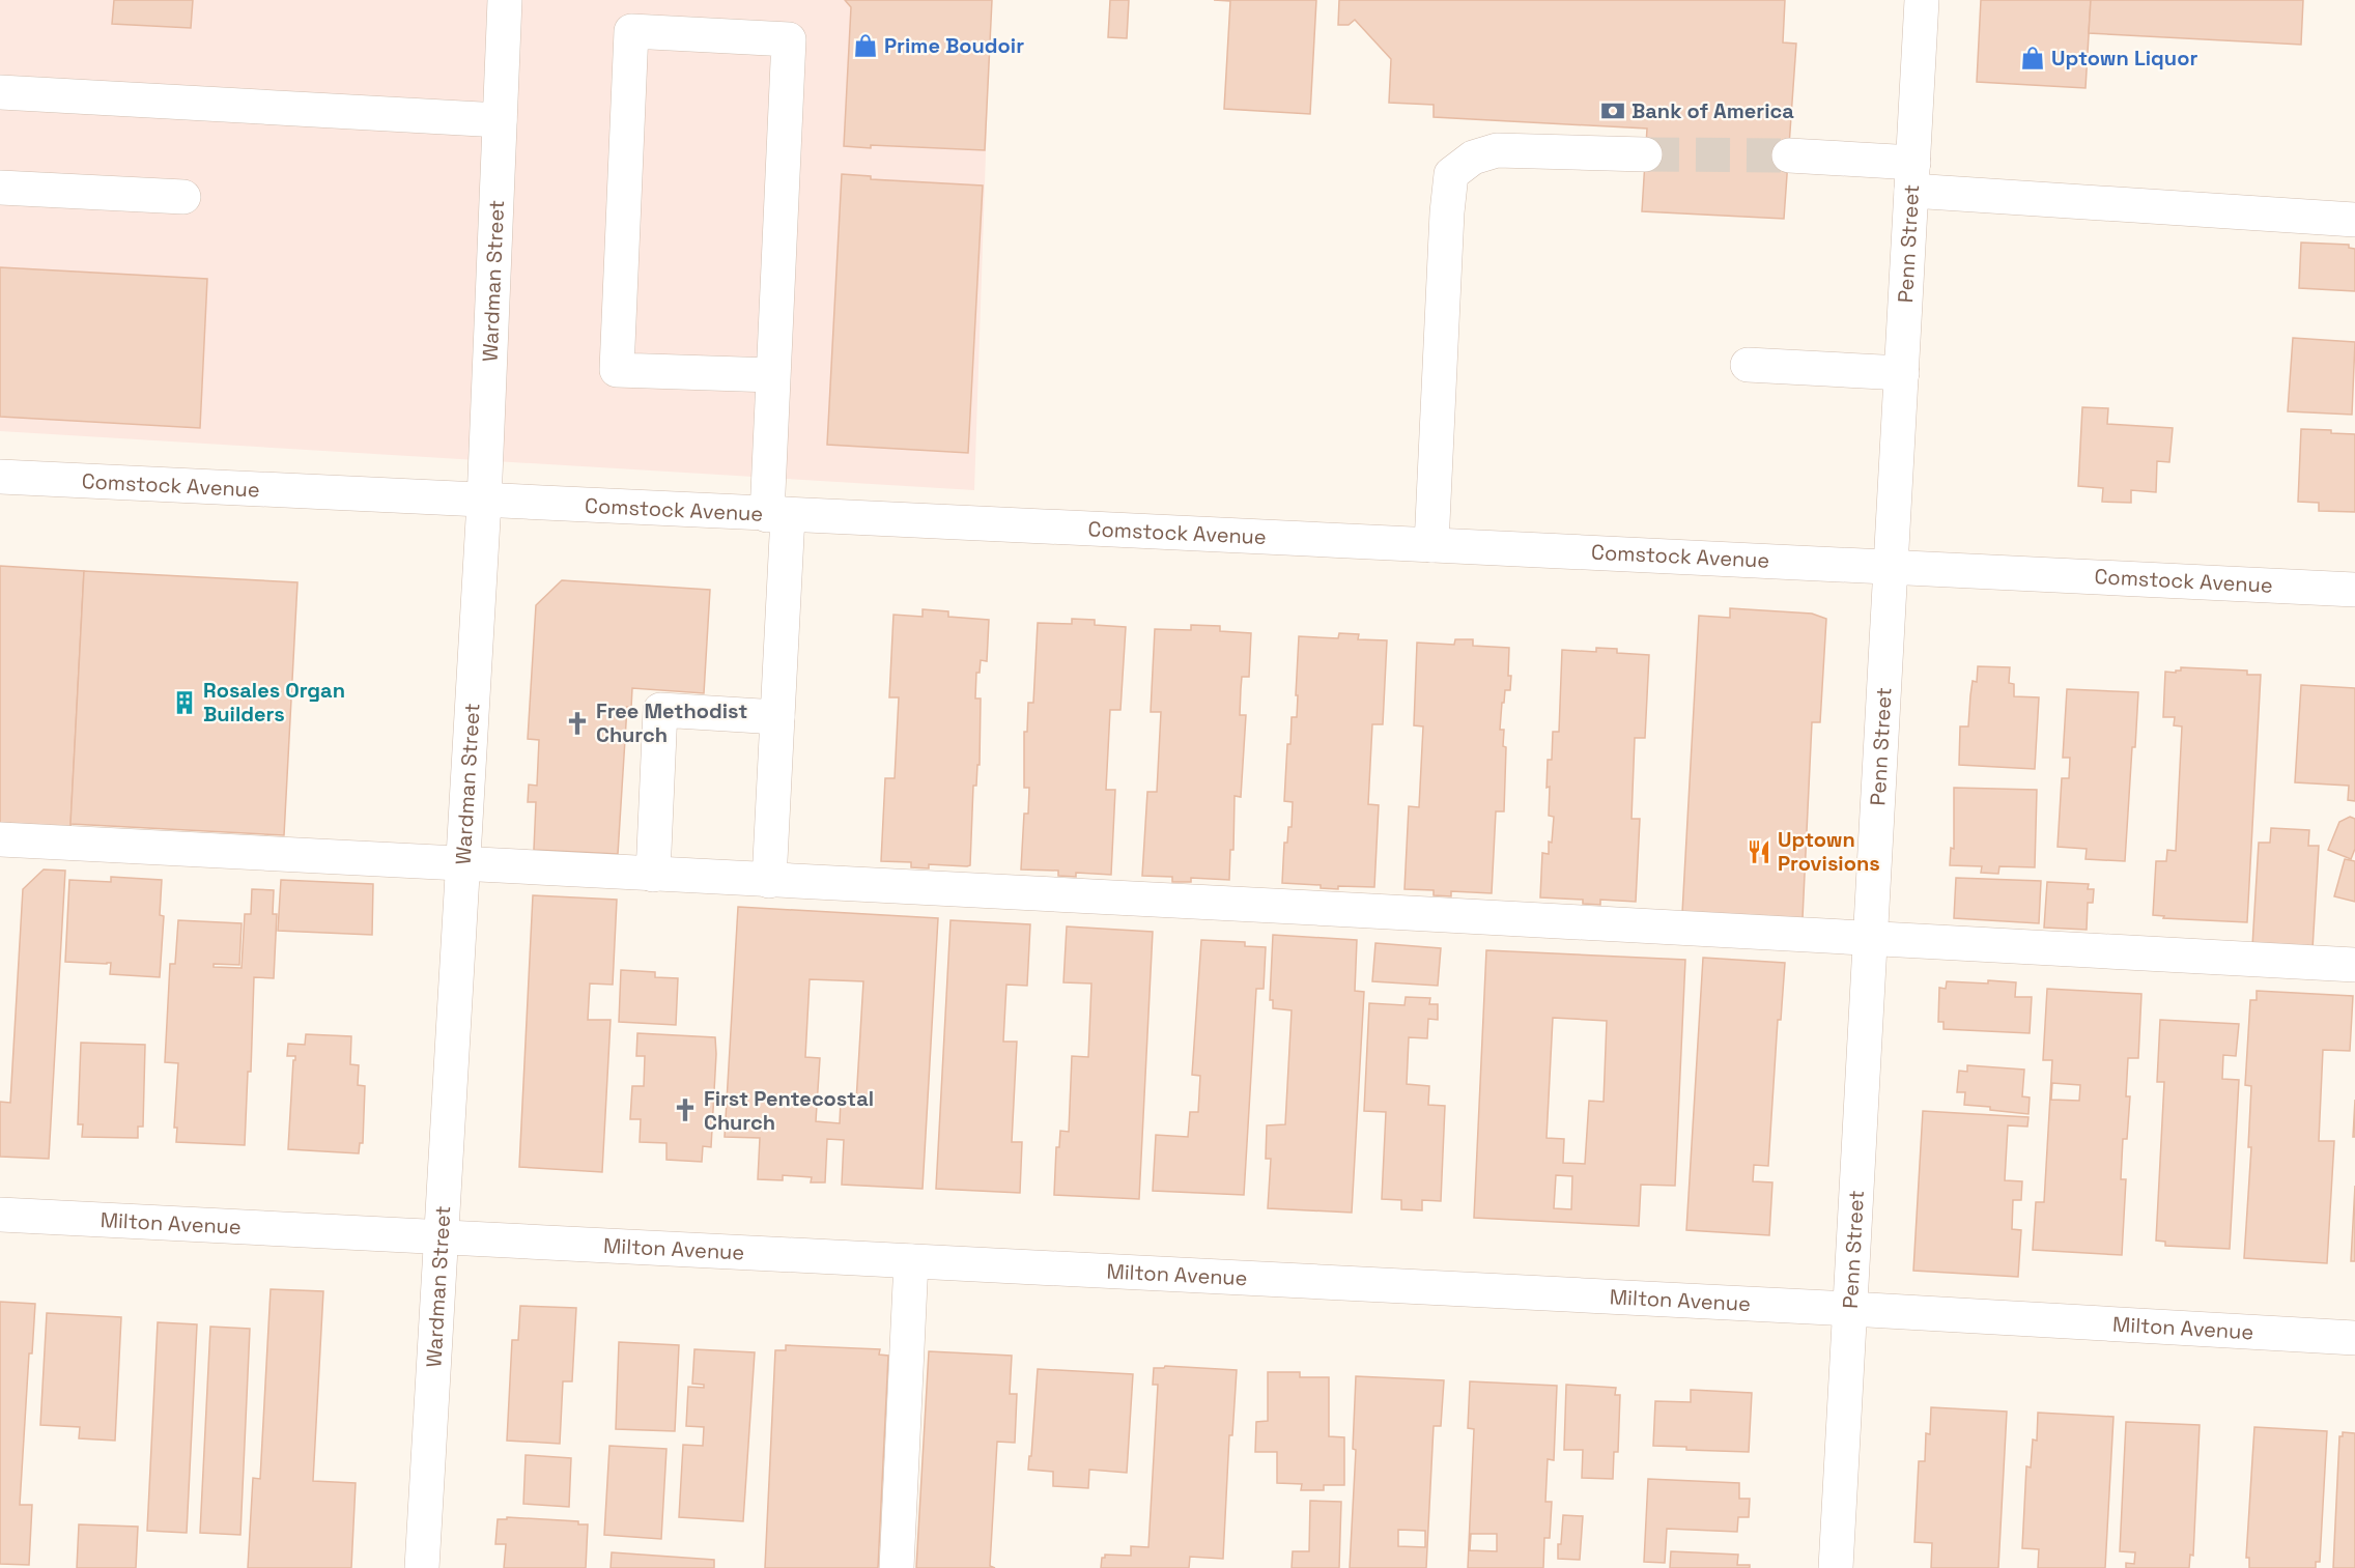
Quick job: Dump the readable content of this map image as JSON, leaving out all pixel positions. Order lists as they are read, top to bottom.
{
  "streets": {
    "street": [
      "Penn Street",
      "Wardman Street",
      "Comstock Avenue",
      "Milton Avenue"
    ]
  },
  "crossings": [
    ["Penn Street", "Comstock Avenue"],
    ["Penn Street", "Milton Avenue"],
    ["Wardman Street", "Comstock Avenue"],
    ["Wardman Street", "Milton Avenue"]
  ],
  "places": {
    "shop": ["Prime Boudoir", "Uptown Liquor"],
    "bank": ["Bank of America"],
    "building": ["Rosales Organ Builders"],
    "church": ["Free Methodist Church", "First Pentecostal Church"],
    "restaurant": ["Uptown Provisions"]
  }
}
